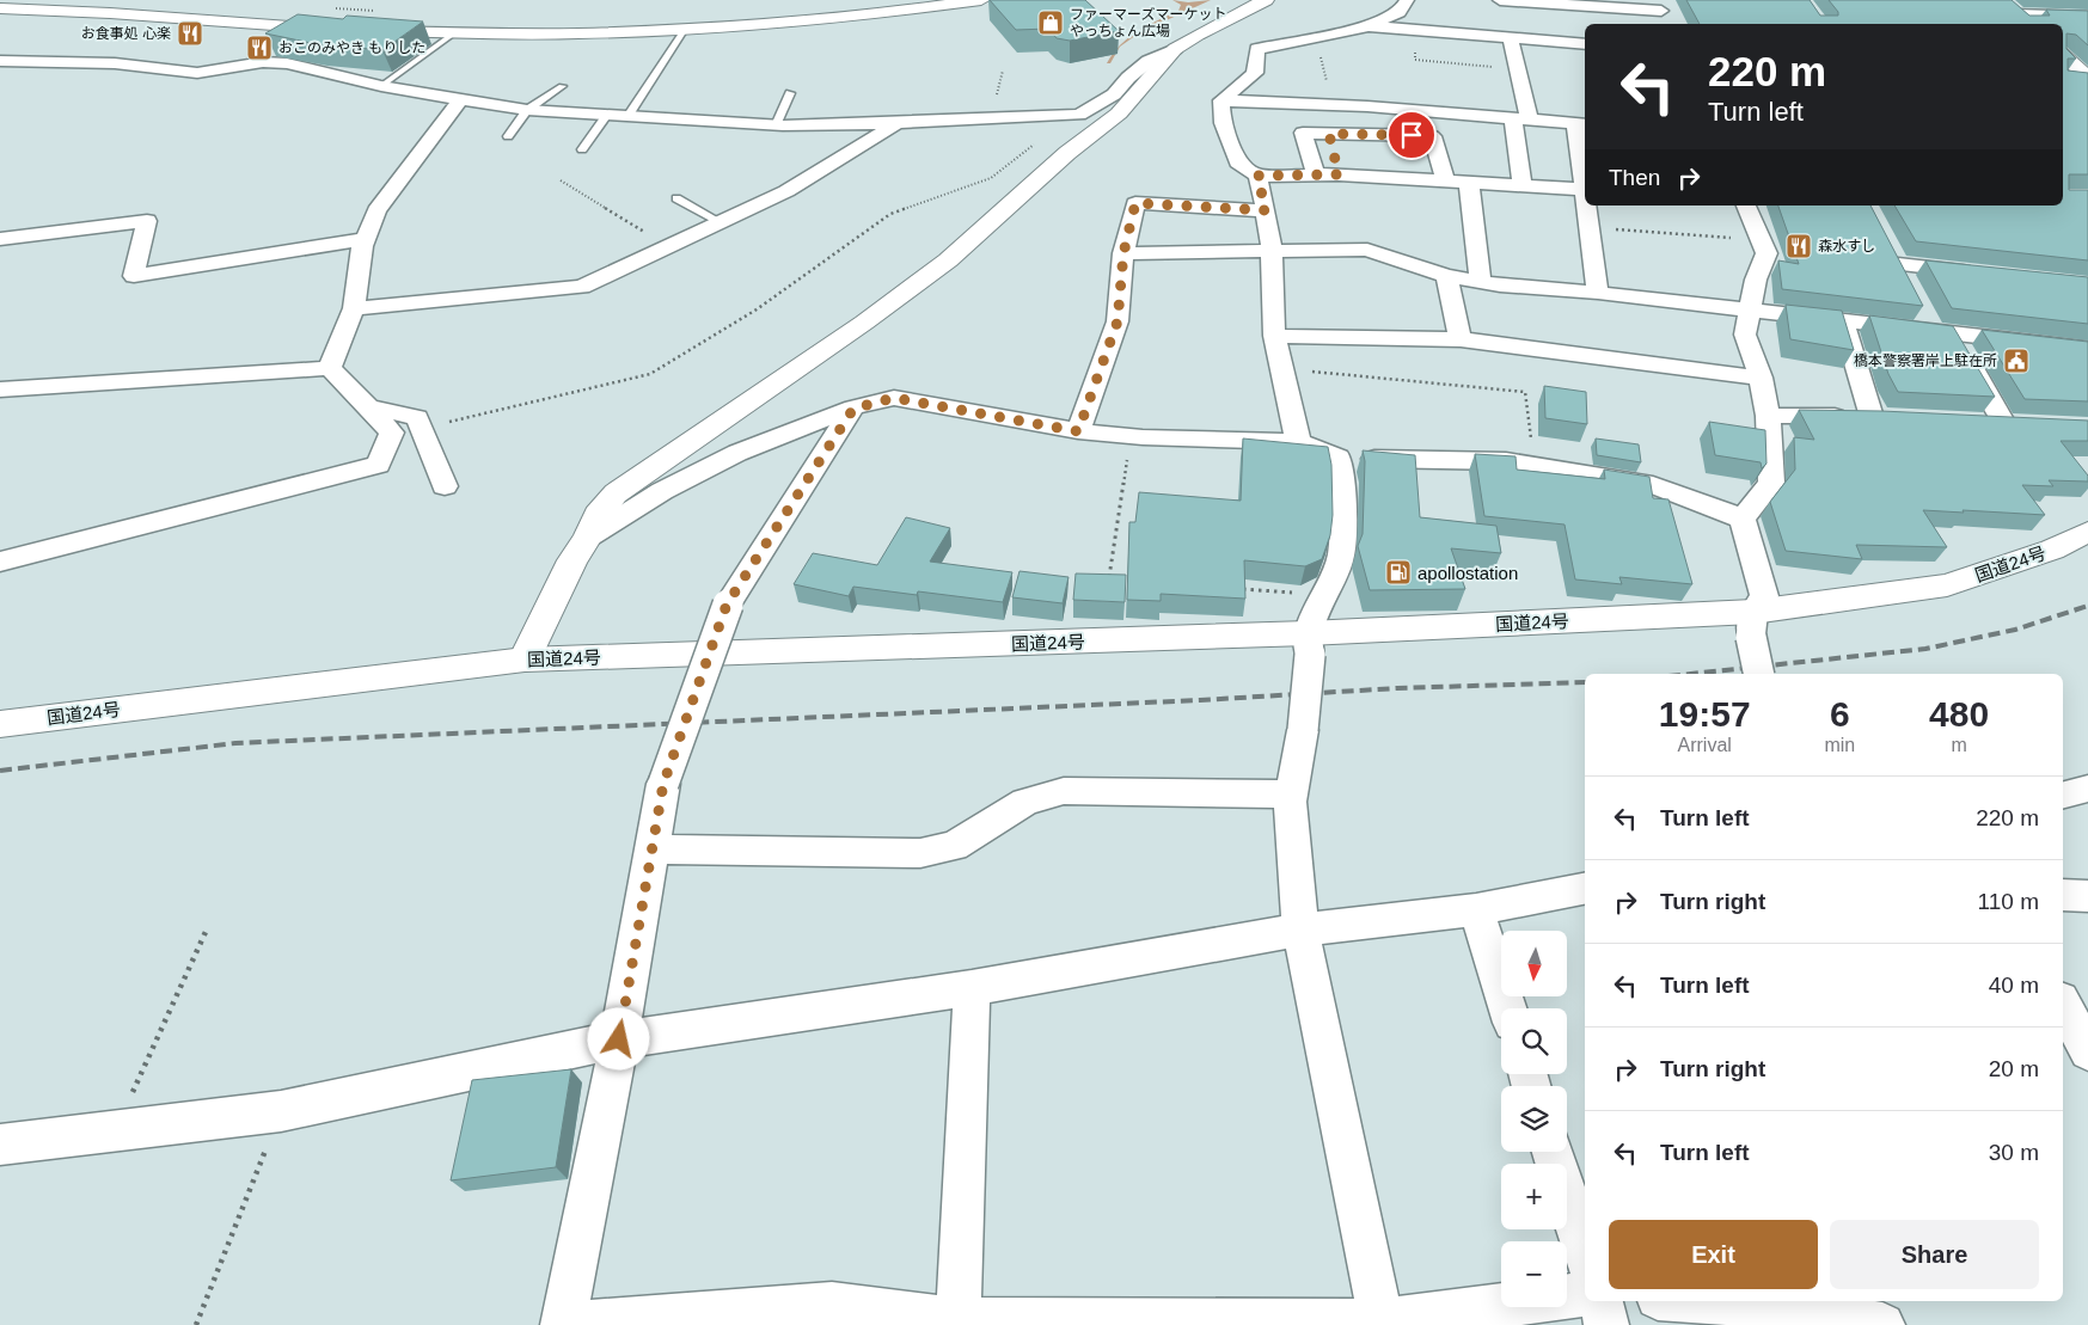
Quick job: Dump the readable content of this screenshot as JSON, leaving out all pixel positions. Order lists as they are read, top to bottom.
{
  "streets": {
    "main road": ["国道24号"]
  },
  "places": {
    "shop": ["ファーマーズマーケット やっちょん広場"],
    "restaurant": ["お食事処 心楽", "おこのみやき もりした", "森水すし"],
    "public building": ["橋本警察署岸上駐在所"],
    "fuel station": ["apollostation"]
  },
  "north": "bottom",
  "page": {
    "turn": ["220 m", "Turn left"],
    "then": "Then",
    "eta": [
      "19:57",
      "Arrival",
      "6",
      "min",
      "480",
      "m"
    ],
    "list": [
      {
        "name": "Turn left",
        "value": "220 m"
      },
      {
        "name": "Turn right",
        "value": "110 m"
      },
      {
        "name": "Turn left",
        "value": "40 m"
      },
      {
        "name": "Turn right",
        "value": "20 m"
      },
      {
        "name": "Turn left",
        "value": "30 m"
      }
    ],
    "map_buttons": ["+", "−"],
    "buttons": ["Exit", "Share"]
  }
}
